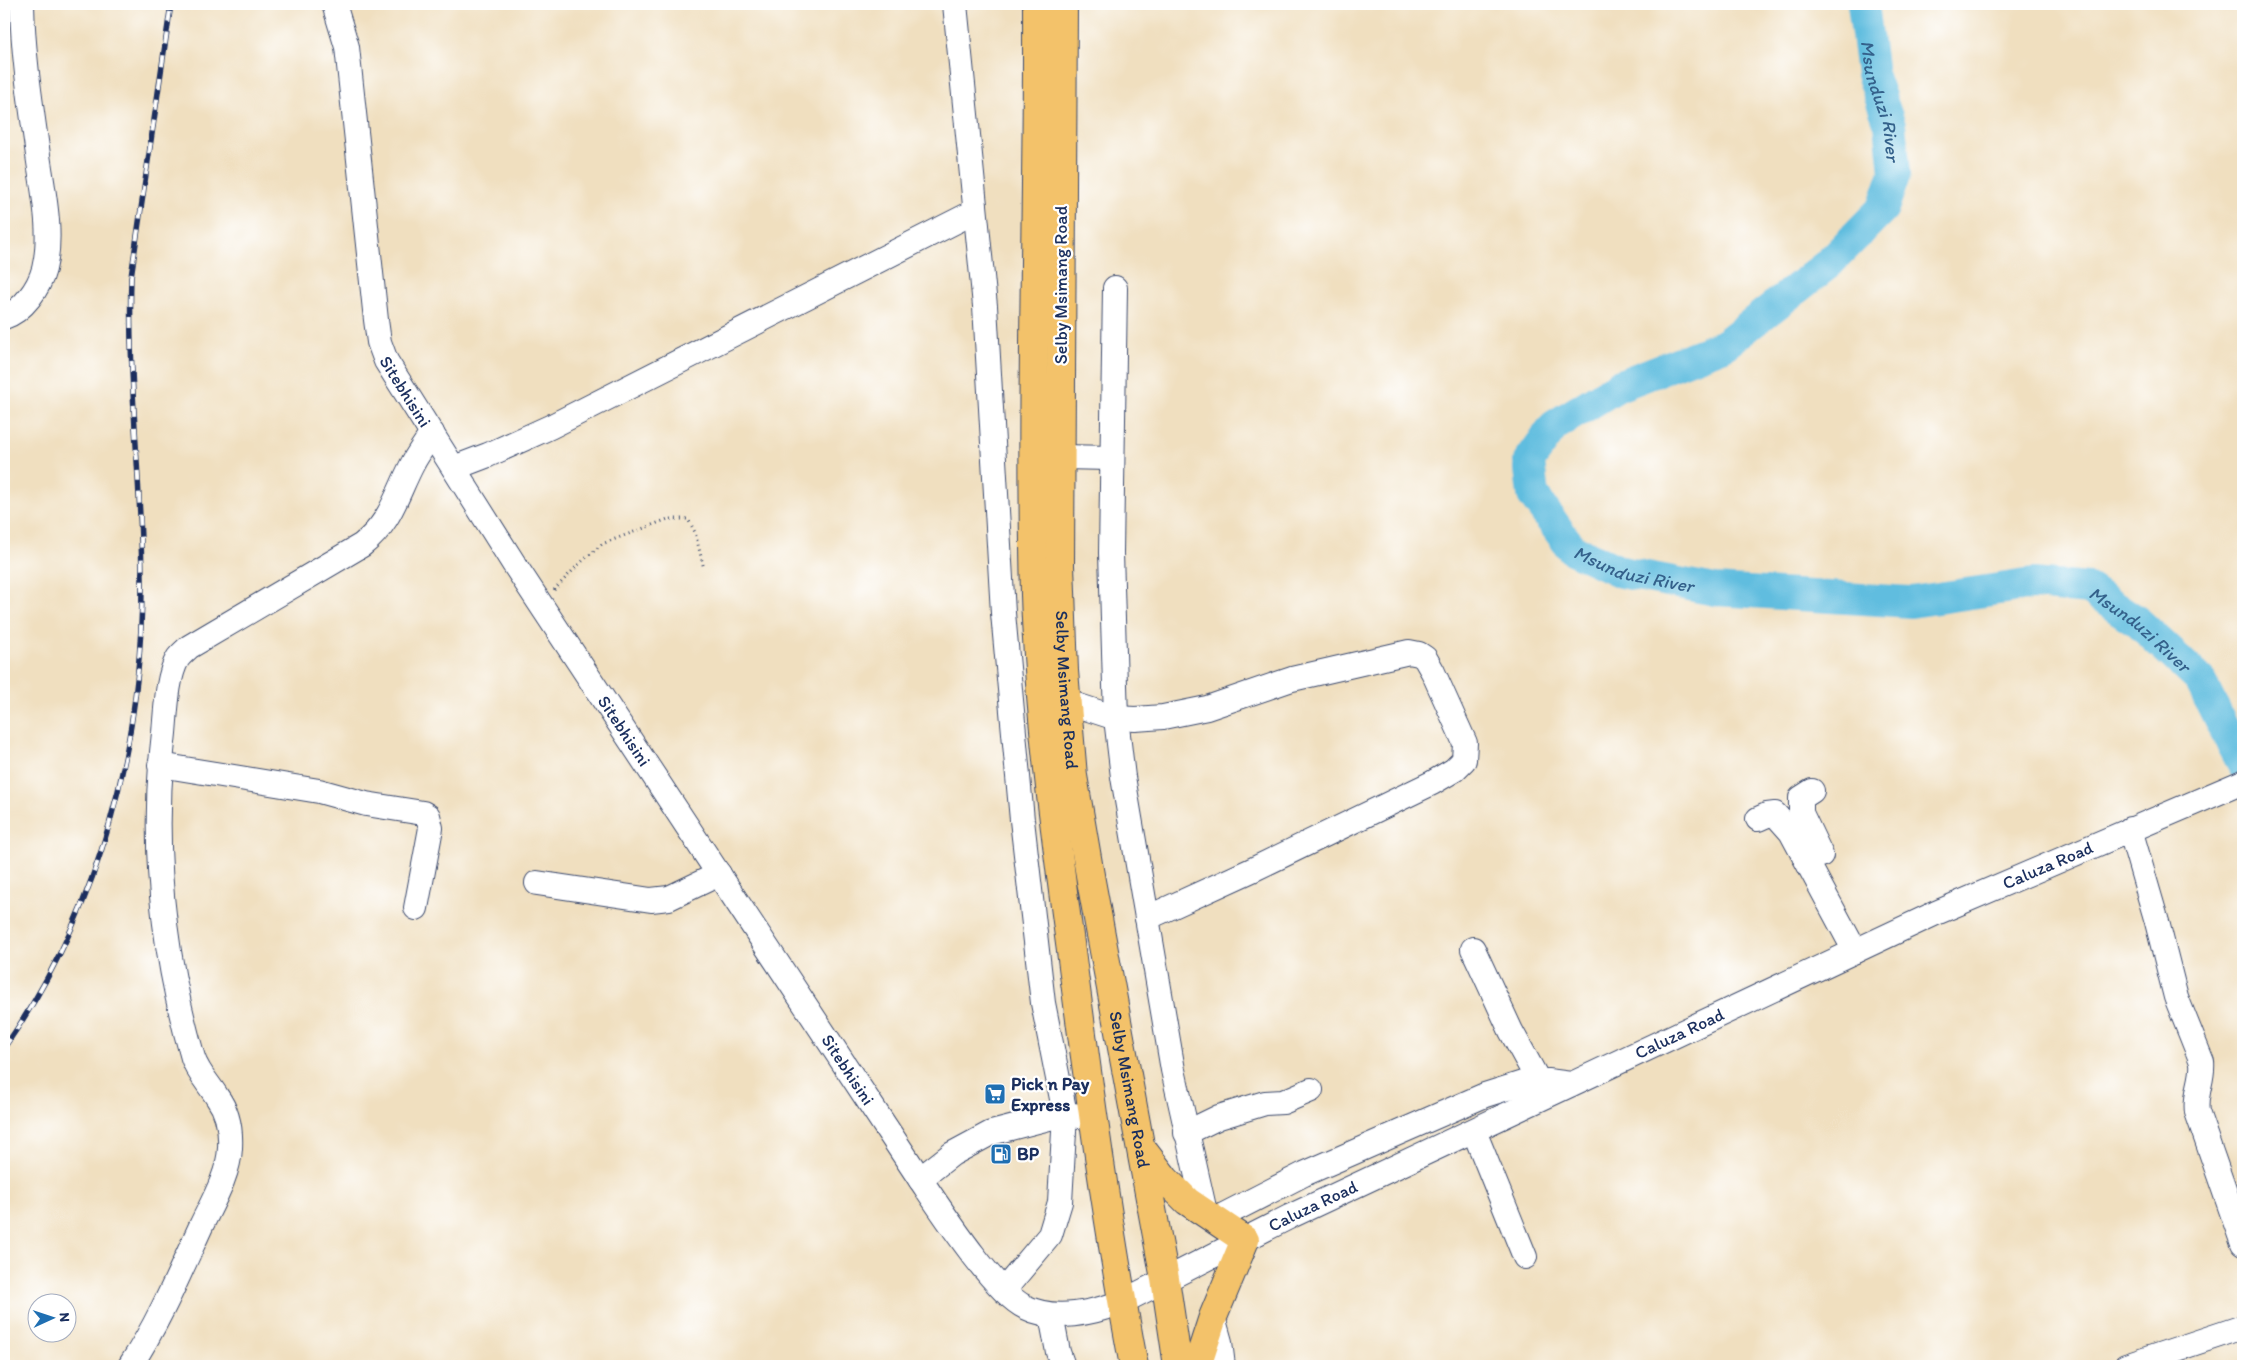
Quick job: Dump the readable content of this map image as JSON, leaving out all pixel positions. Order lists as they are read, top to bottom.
{
  "streets": {
    "main road": ["Selby Msimang Road"],
    "street": ["Sitebhisini", "Caluza Road"]
  },
  "crossings": [
    ["Selby Msimang Road", "Sitebhisini"],
    ["Selby Msimang Road", "Caluza Road"],
    ["Sitebhisini", "Caluza Road"]
  ],
  "water": ["Msunduzi River"],
  "places": {
    "supermarket": ["Pick n Pay Express"],
    "fuel station": ["BP"]
  },
  "north": "right"
}
